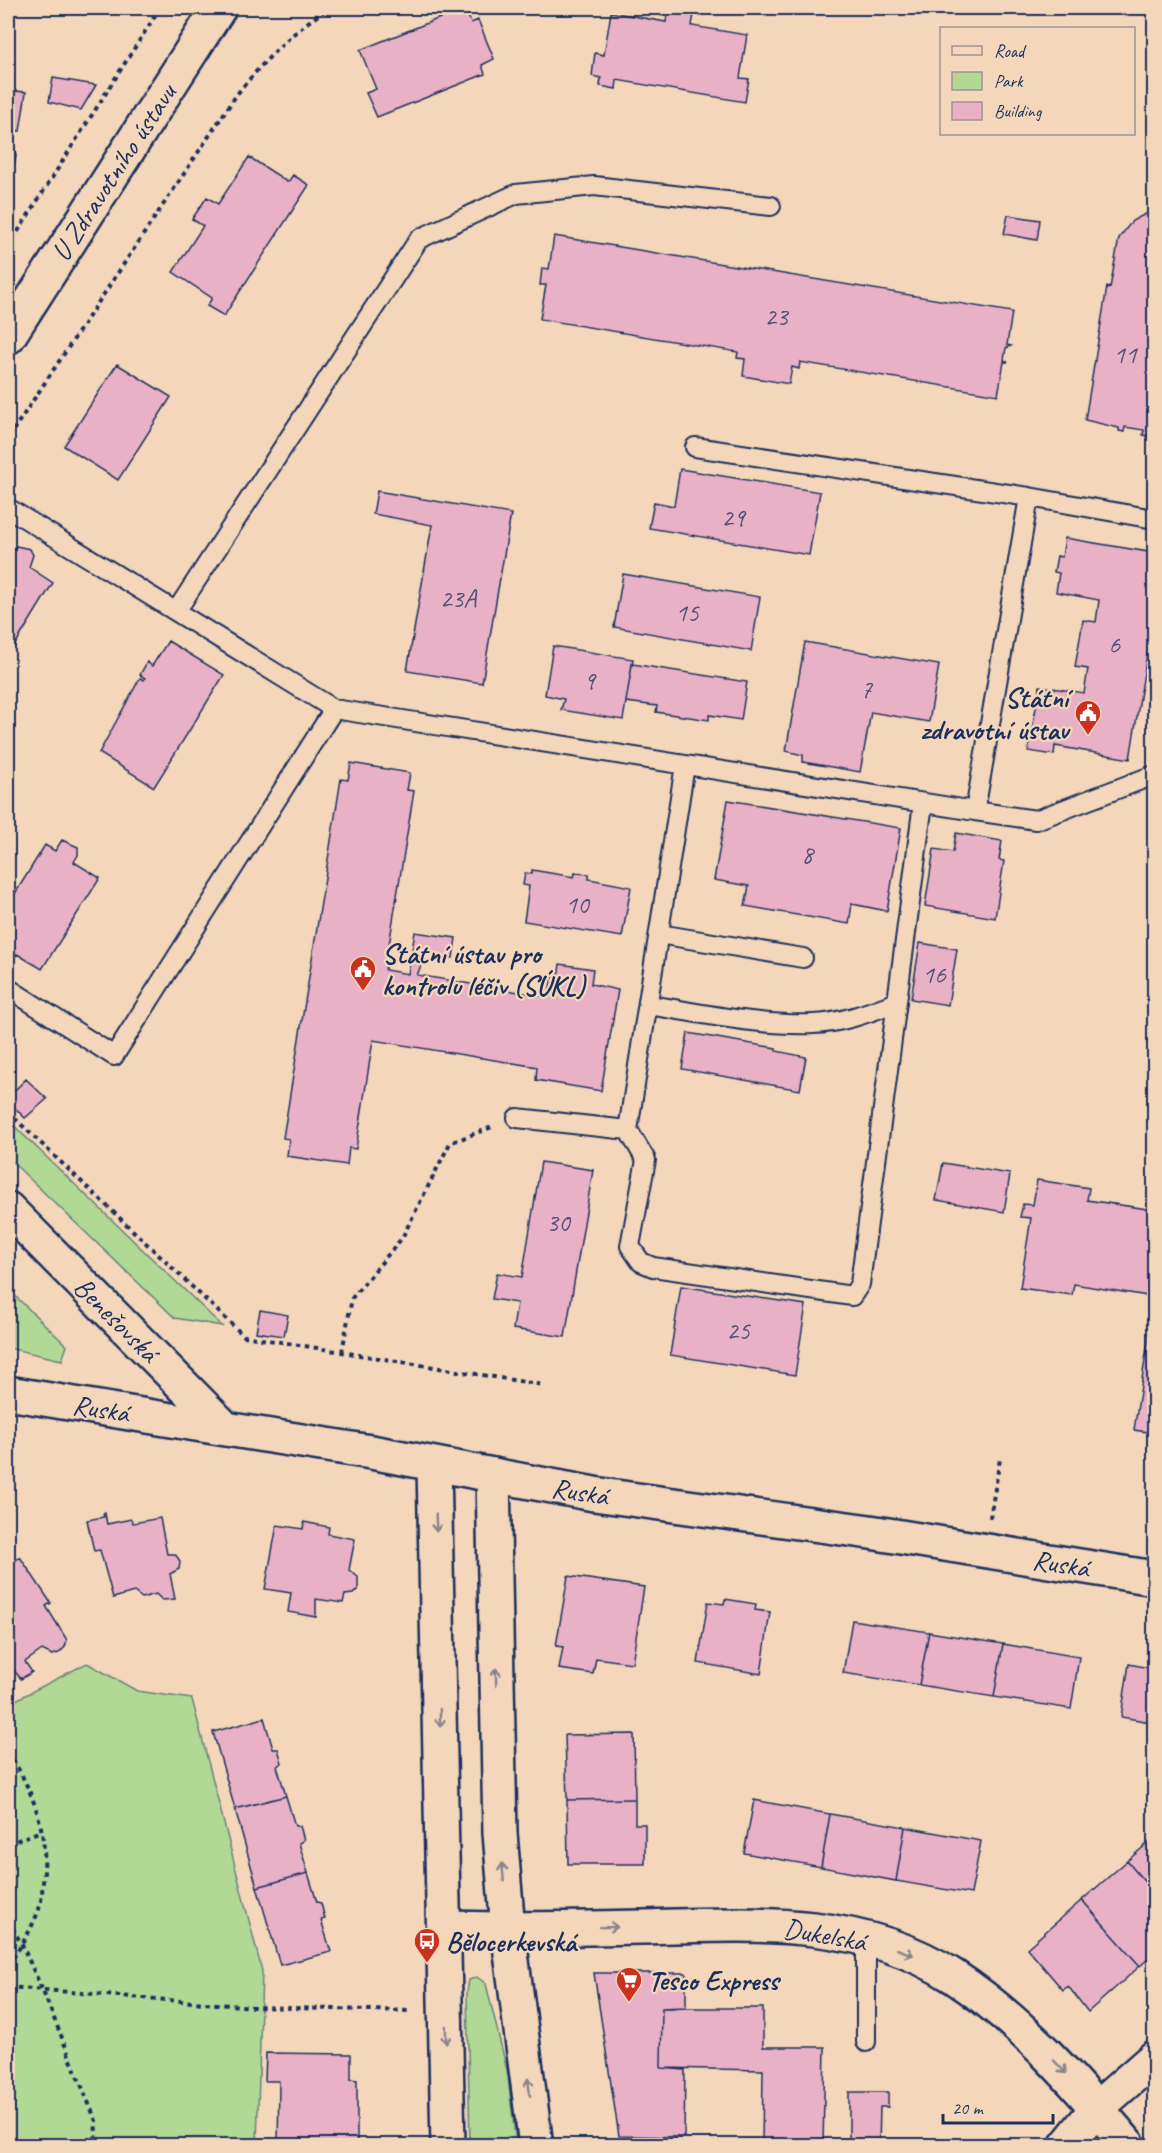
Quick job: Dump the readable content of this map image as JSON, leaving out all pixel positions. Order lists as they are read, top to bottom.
{
  "streets": {
    "main road": [
      "U Zdravotního ústavu",
      "Benešovská",
      "Ruská",
      "Dukelská"
    ]
  },
  "crossings": [
    ["Benešovská", "Ruská"]
  ],
  "one_way": ["Dukelská"],
  "places": {
    "public building": ["Státní zdravotní ústav", "Státní ústav pro kontrolu léčiv (SÚKL)"],
    "bus stop": ["Bělocerkevská"],
    "supermarket": ["Tesco Express"]
  },
  "house_numbers": [
    "23",
    "11",
    "29",
    "23A",
    "15",
    "6",
    "9",
    "7",
    "8",
    "10",
    "16",
    "30",
    "25"
  ],
  "legend": ["Road", "Park", "Building"],
  "scale_bar": "20 m"
}
